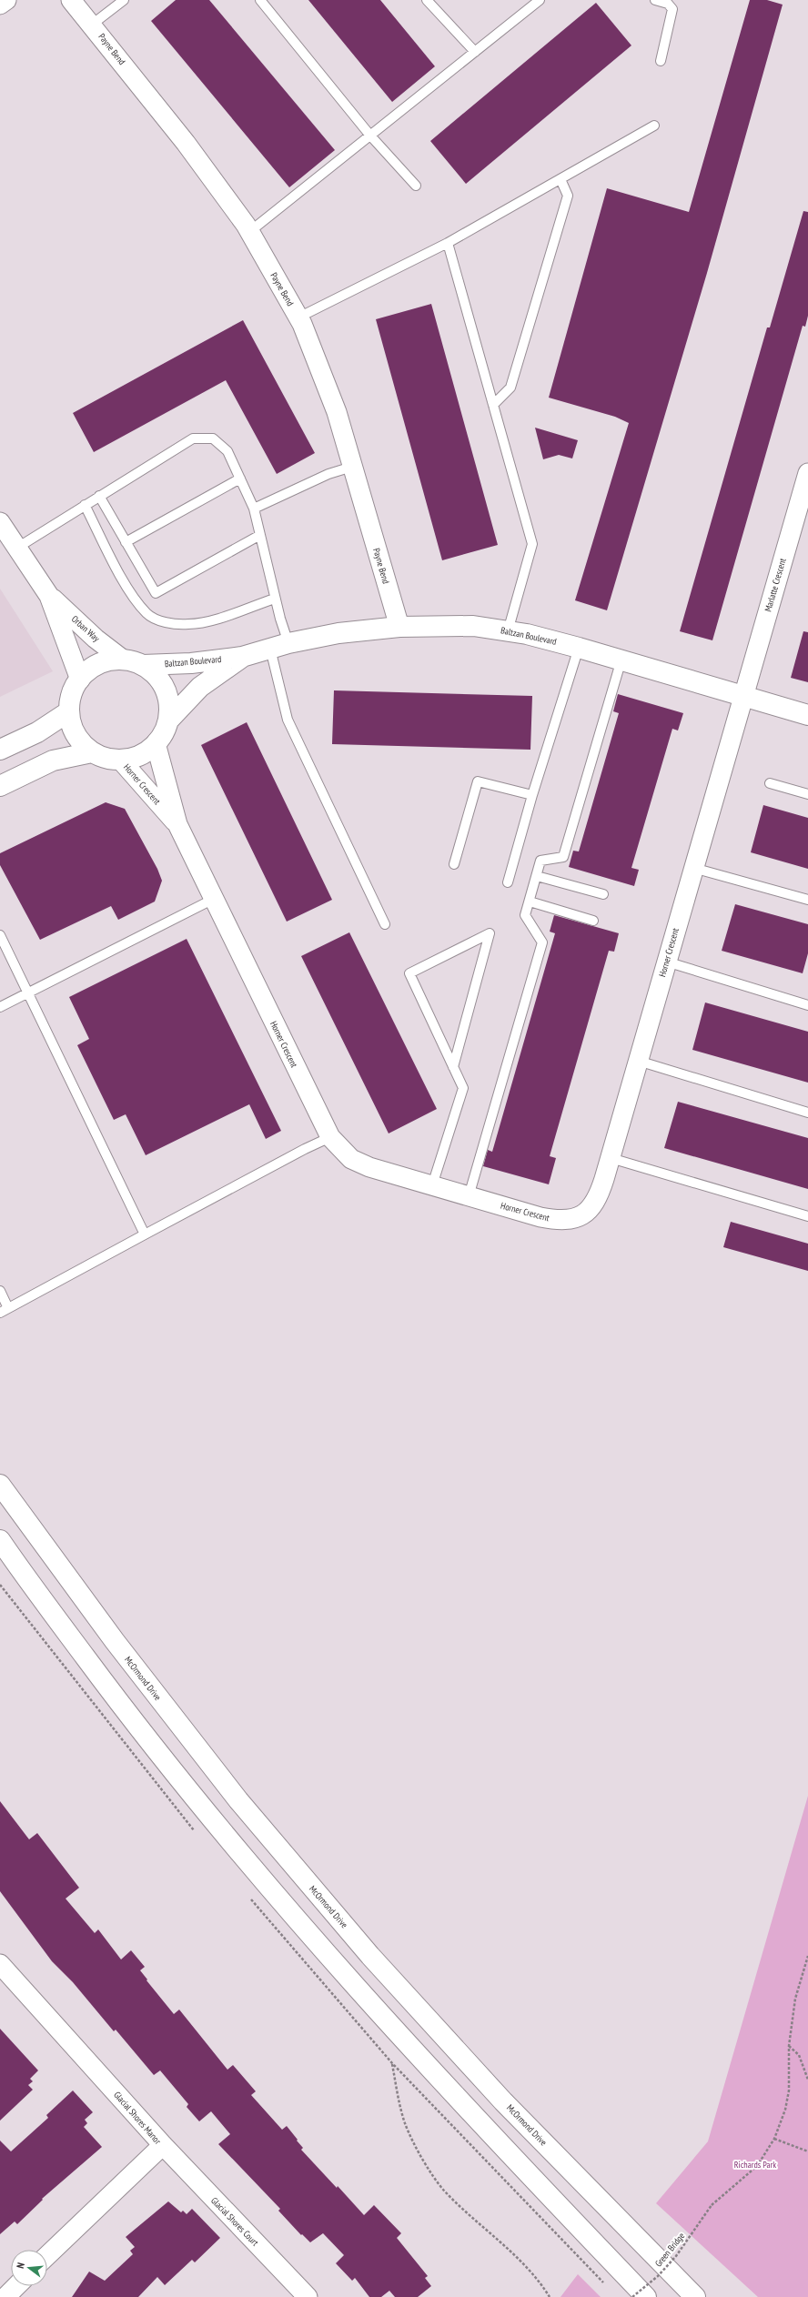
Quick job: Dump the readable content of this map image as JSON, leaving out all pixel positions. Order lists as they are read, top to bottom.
{
  "streets": {
    "main road": ["Baltzan Boulevard", "McOrmond Drive"],
    "street": [
      "Payne Bend",
      "Marlatte Crescent",
      "Orban Way",
      "Horner Crescent",
      "Glacial Shores Manor",
      "Glacial Shores Court"
    ],
    "path": ["Green Bridge"]
  },
  "crossings": [
    ["Payne Bend", "Baltzan Boulevard"],
    ["Marlatte Crescent", "Baltzan Boulevard"],
    ["Marlatte Crescent", "Horner Crescent"],
    ["Orban Way", "Baltzan Boulevard"],
    ["Orban Way", "Horner Crescent"],
    ["Baltzan Boulevard", "Horner Crescent"],
    ["Glacial Shores Manor", "Glacial Shores Court"]
  ],
  "parks": ["Richards Park"],
  "north": "left"
}
